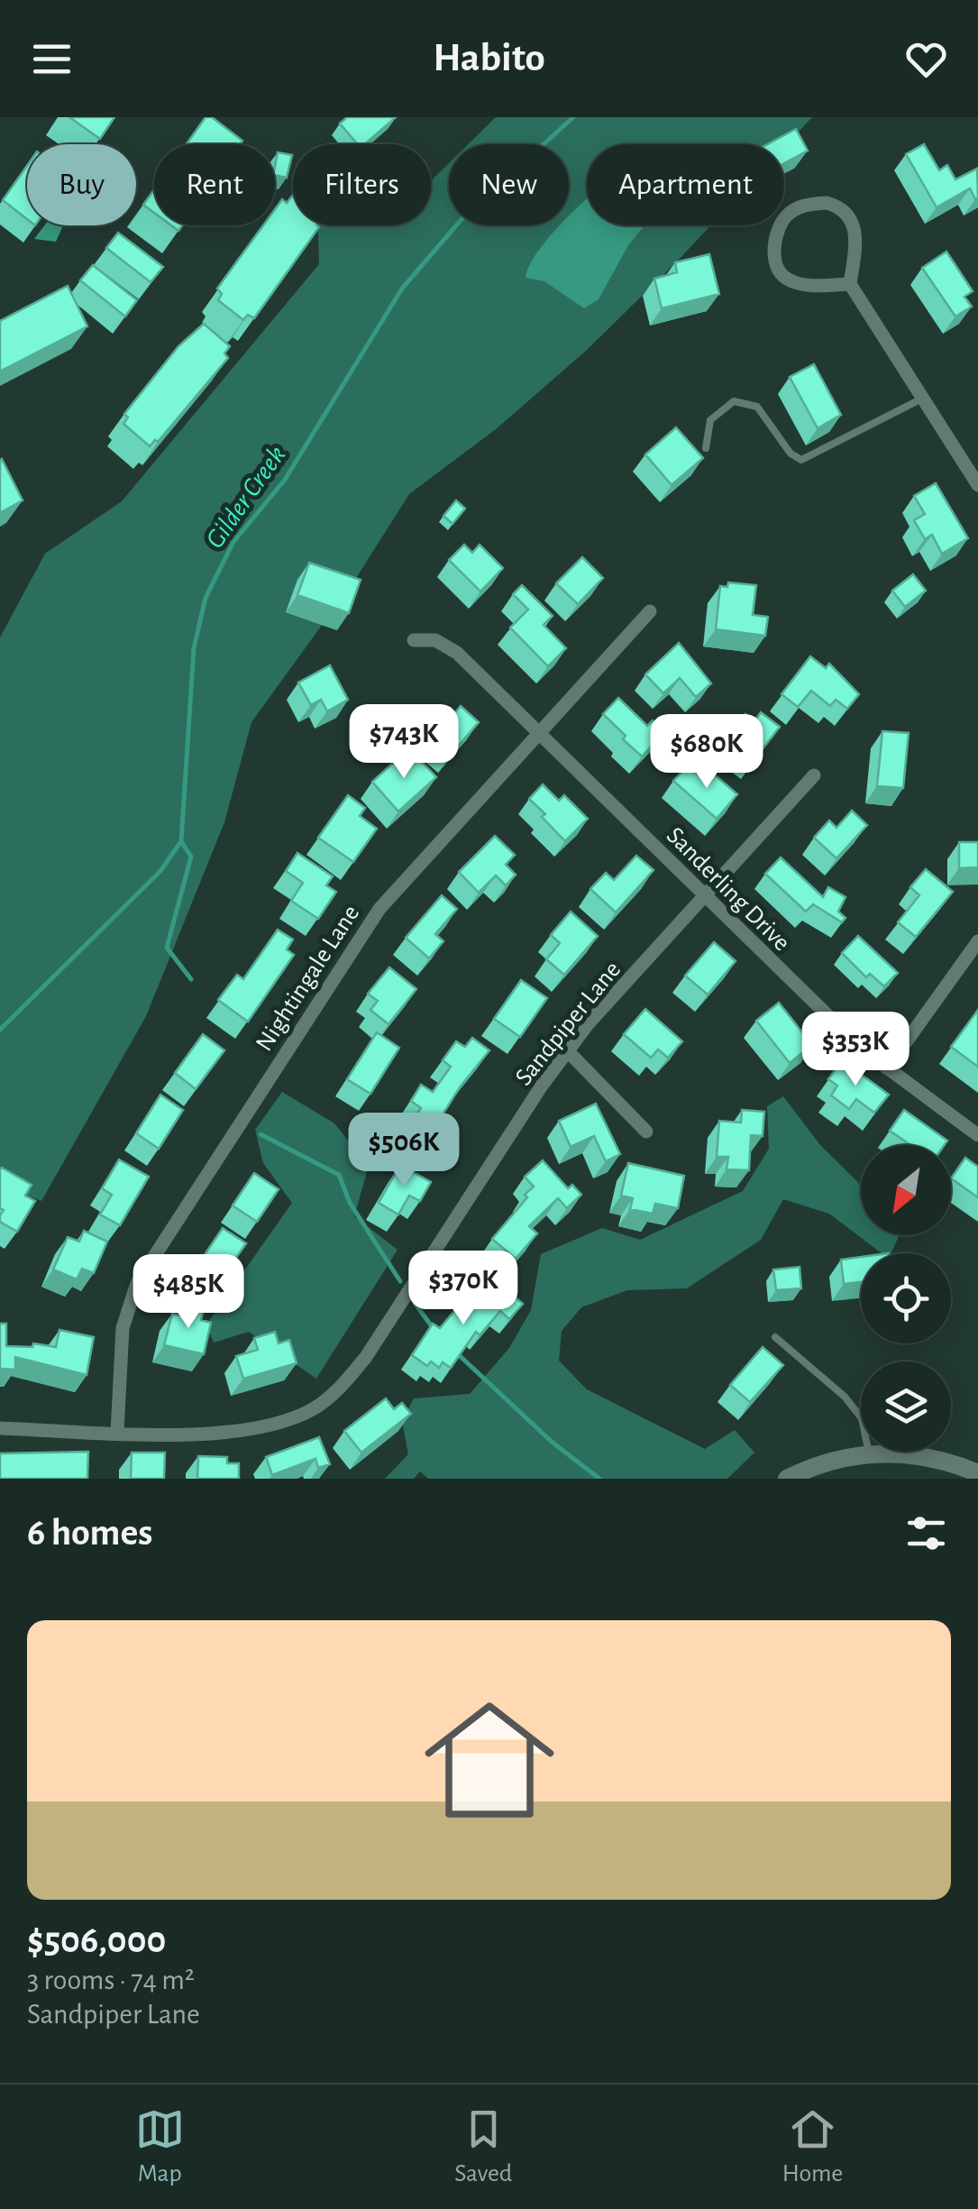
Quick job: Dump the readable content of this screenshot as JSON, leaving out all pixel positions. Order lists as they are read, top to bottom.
{
  "streets": {
    "street": ["Sanderling Drive", "Nightingale Lane", "Sandpiper Lane"]
  },
  "crossings": [
    ["Sanderling Drive", "Nightingale Lane"],
    ["Sanderling Drive", "Sandpiper Lane"],
    ["Nightingale Lane", "Sandpiper Lane"]
  ],
  "water": ["Gilder Creek"],
  "north": "bottom left",
  "page": {
    "header": "Habito",
    "chip": [
      "Buy",
      "Rent",
      "Filters",
      "New",
      "Apartment"
    ],
    "price": [
      "$743K",
      "$680K",
      "$353K",
      "$506K",
      "$370K",
      "$485K"
    ],
    "heading": "6 homes",
    "list": [
      {
        "name": "$506,000",
        "note": "3 rooms · 74 m² · Sandpiper Lane"
      }
    ],
    "tabs": ["Map", "Saved", "Home"]
  }
}
